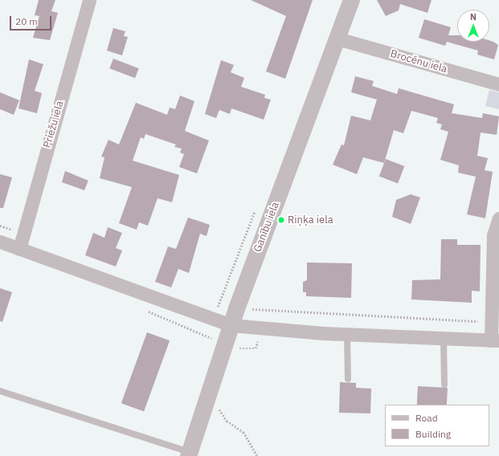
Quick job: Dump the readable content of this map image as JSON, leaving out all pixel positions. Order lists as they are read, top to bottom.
{
  "streets": {
    "street": ["Brocēnu iela", "Priežu iela", "Ganību iela"]
  },
  "crossings": [
    ["Brocēnu iela", "Ganību iela"]
  ],
  "places": ["Riņķa iela"],
  "legend": ["Road", "Building"],
  "scale_bar": "20 m",
  "north": "top"
}
